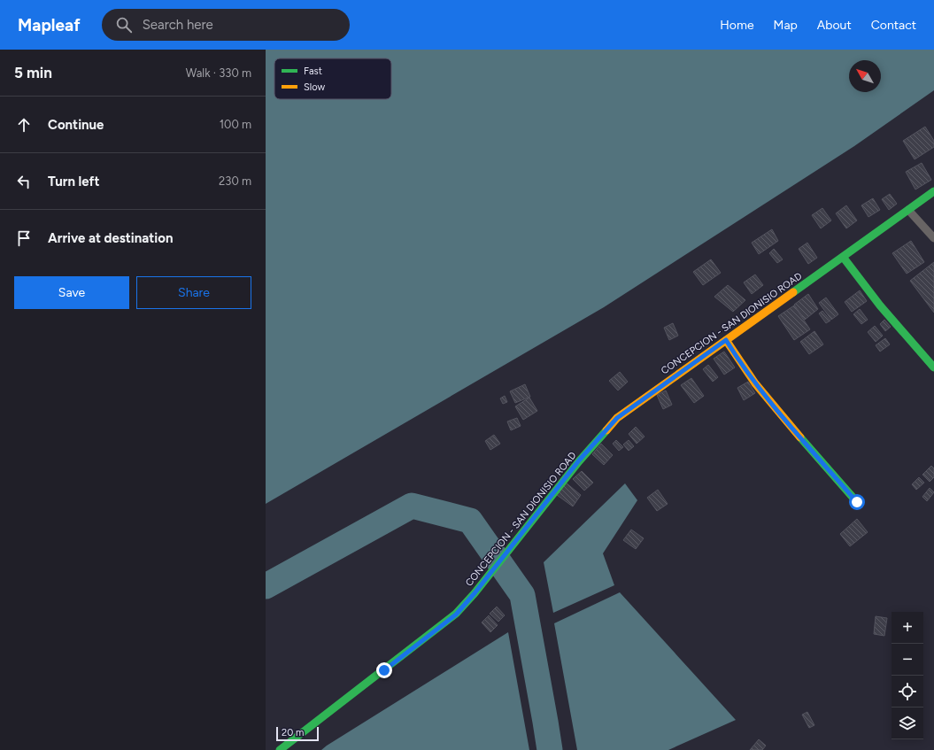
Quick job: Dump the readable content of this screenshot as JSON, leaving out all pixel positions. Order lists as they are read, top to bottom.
{
  "streets": {
    "main road": ["CONCEPCION - SAN DIONISIO ROAD"]
  },
  "legend": ["Fast", "Slow"],
  "scale_bar": "20 m",
  "north": "top left",
  "page": {
    "header": "Mapleaf",
    "search": "Search here",
    "nav": [
      "Home",
      "Map",
      "About",
      "Contact"
    ],
    "heading": ["5 min", "Walk · 330 m"],
    "list": [
      ["Continue", "100 m"],
      ["Turn left", "230 m"],
      "Arrive at destination"
    ],
    "buttons": ["Save", "Share"],
    "map_buttons": ["+", "−"],
    "scale": "20 m"
  }
}
